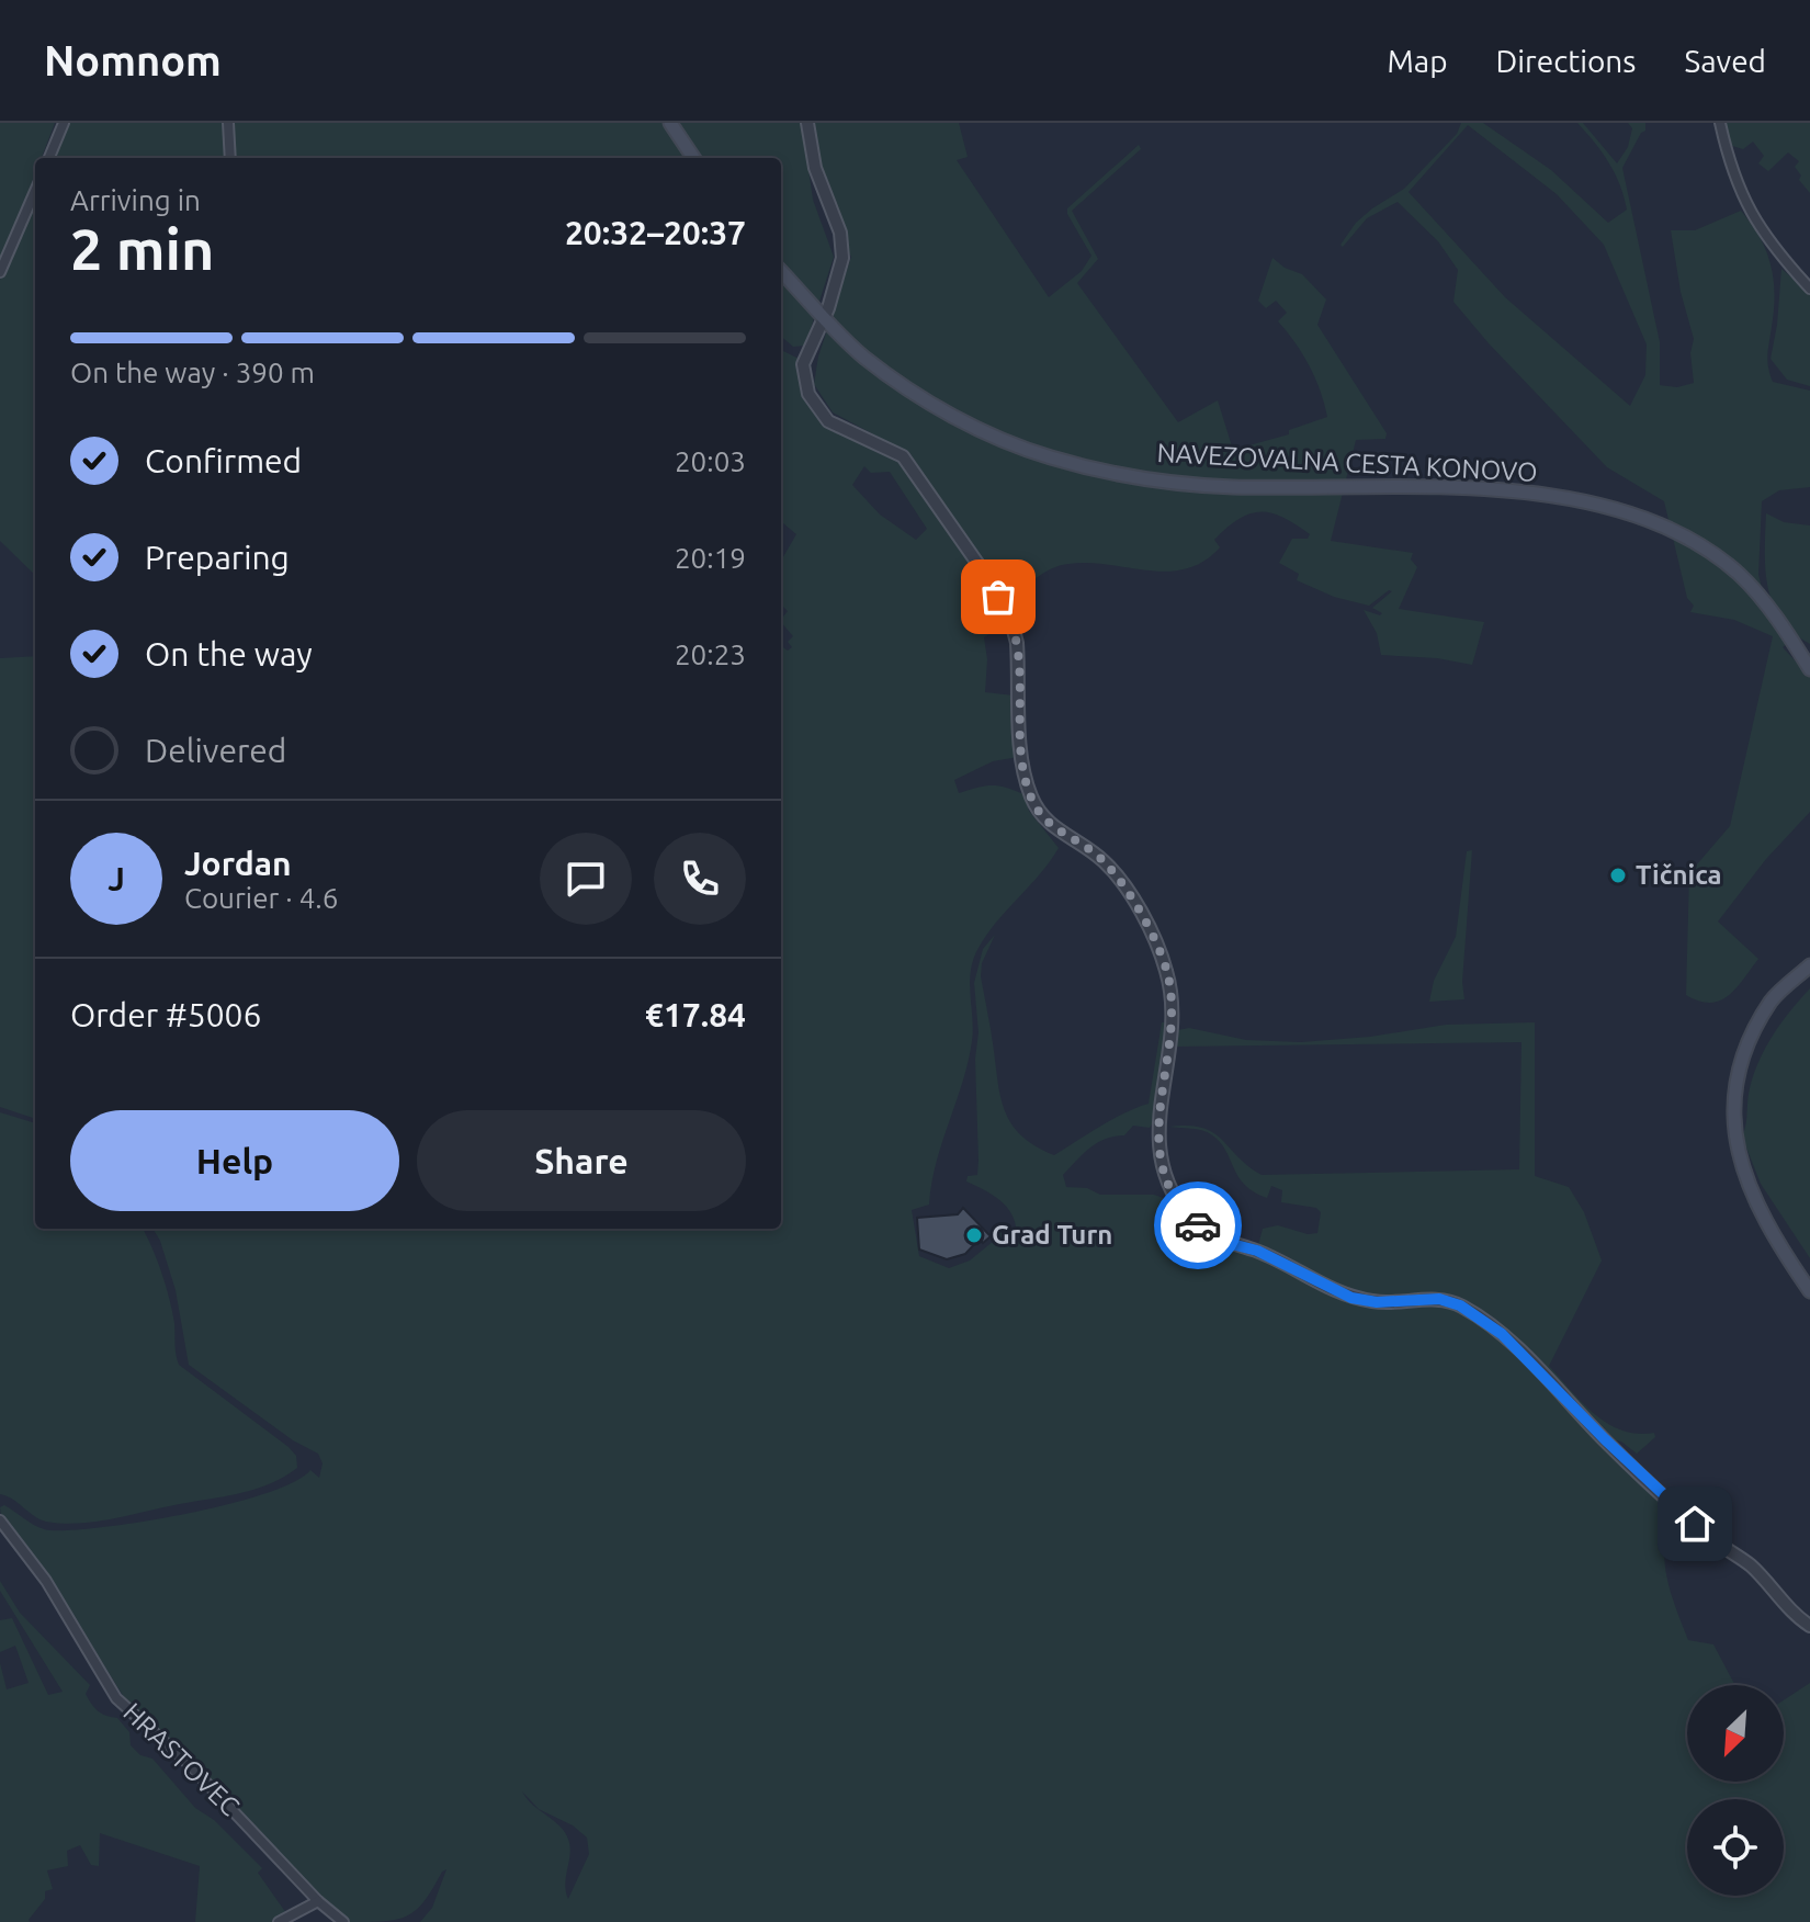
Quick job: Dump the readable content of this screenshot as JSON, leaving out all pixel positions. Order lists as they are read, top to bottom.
{
  "streets": {
    "main road": ["NAVEZOVALNA CESTA KONOVO"],
    "street": ["HRASTOVEC"]
  },
  "places": ["Tičnica", "Grad Turn"],
  "north": "bottom left",
  "page": {
    "header": "Nomnom",
    "nav": ["Map", "Directions", "Saved"],
    "heading": ["2 min", "Arriving in", "20:32–20:37"],
    "panel": [
      "Jordan",
      "Courier · 4.6",
      "Order #5006",
      "€17.84"
    ],
    "bar": "On the way · 390 m",
    "list": [
      ["Confirmed", "20:03"],
      ["Preparing", "20:19"],
      ["On the way", "20:23"],
      "Delivered"
    ],
    "round": "J",
    "buttons": ["Help", "Share"]
  }
}
